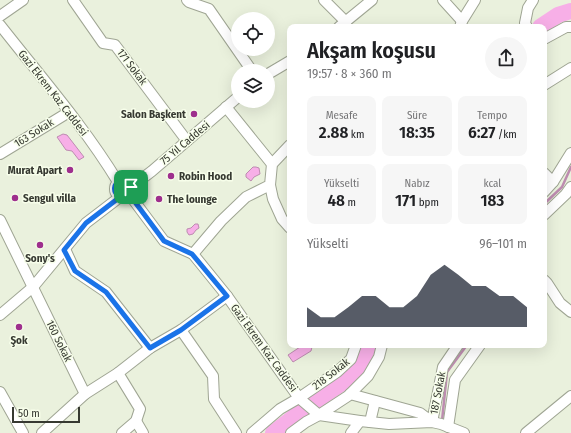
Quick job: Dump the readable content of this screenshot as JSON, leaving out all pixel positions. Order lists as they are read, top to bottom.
{
  "streets": {
    "street": [
      "171 Sokak",
      "Gazi Ekrem Kaz Caddesi",
      "163 Sokak",
      "75 Yıl Caddesi",
      "160 Sokak",
      "218 Sokak",
      "187 Sokak"
    ]
  },
  "crossings": [
    ["171 Sokak", "75 Yıl Caddesi"],
    ["Gazi Ekrem Kaz Caddesi", "163 Sokak"],
    ["Gazi Ekrem Kaz Caddesi", "75 Yıl Caddesi"],
    ["Gazi Ekrem Kaz Caddesi", "218 Sokak"],
    ["75 Yıl Caddesi", "160 Sokak"]
  ],
  "places": [
    "Salon Başkent",
    "Murat Apart",
    "Robin Hood",
    "Sengul villa",
    "The lounge",
    "Sony's",
    "Şok"
  ],
  "scale_bar": "50 m",
  "page": {
    "heading": ["Akşam koşusu", "19:57 · 8 × 360 m"],
    "stats": [
      ["Mesafe", "2.88 km"],
      ["Süre", "18:35"],
      ["Tempo", "6:27 /km"],
      ["Yükselti", "48 m"],
      ["Nabız", "171 bpm"],
      ["kcal", "183"]
    ],
    "chart": ["Yükselti", "96–101 m"],
    "scale": "50 m"
  }
}
